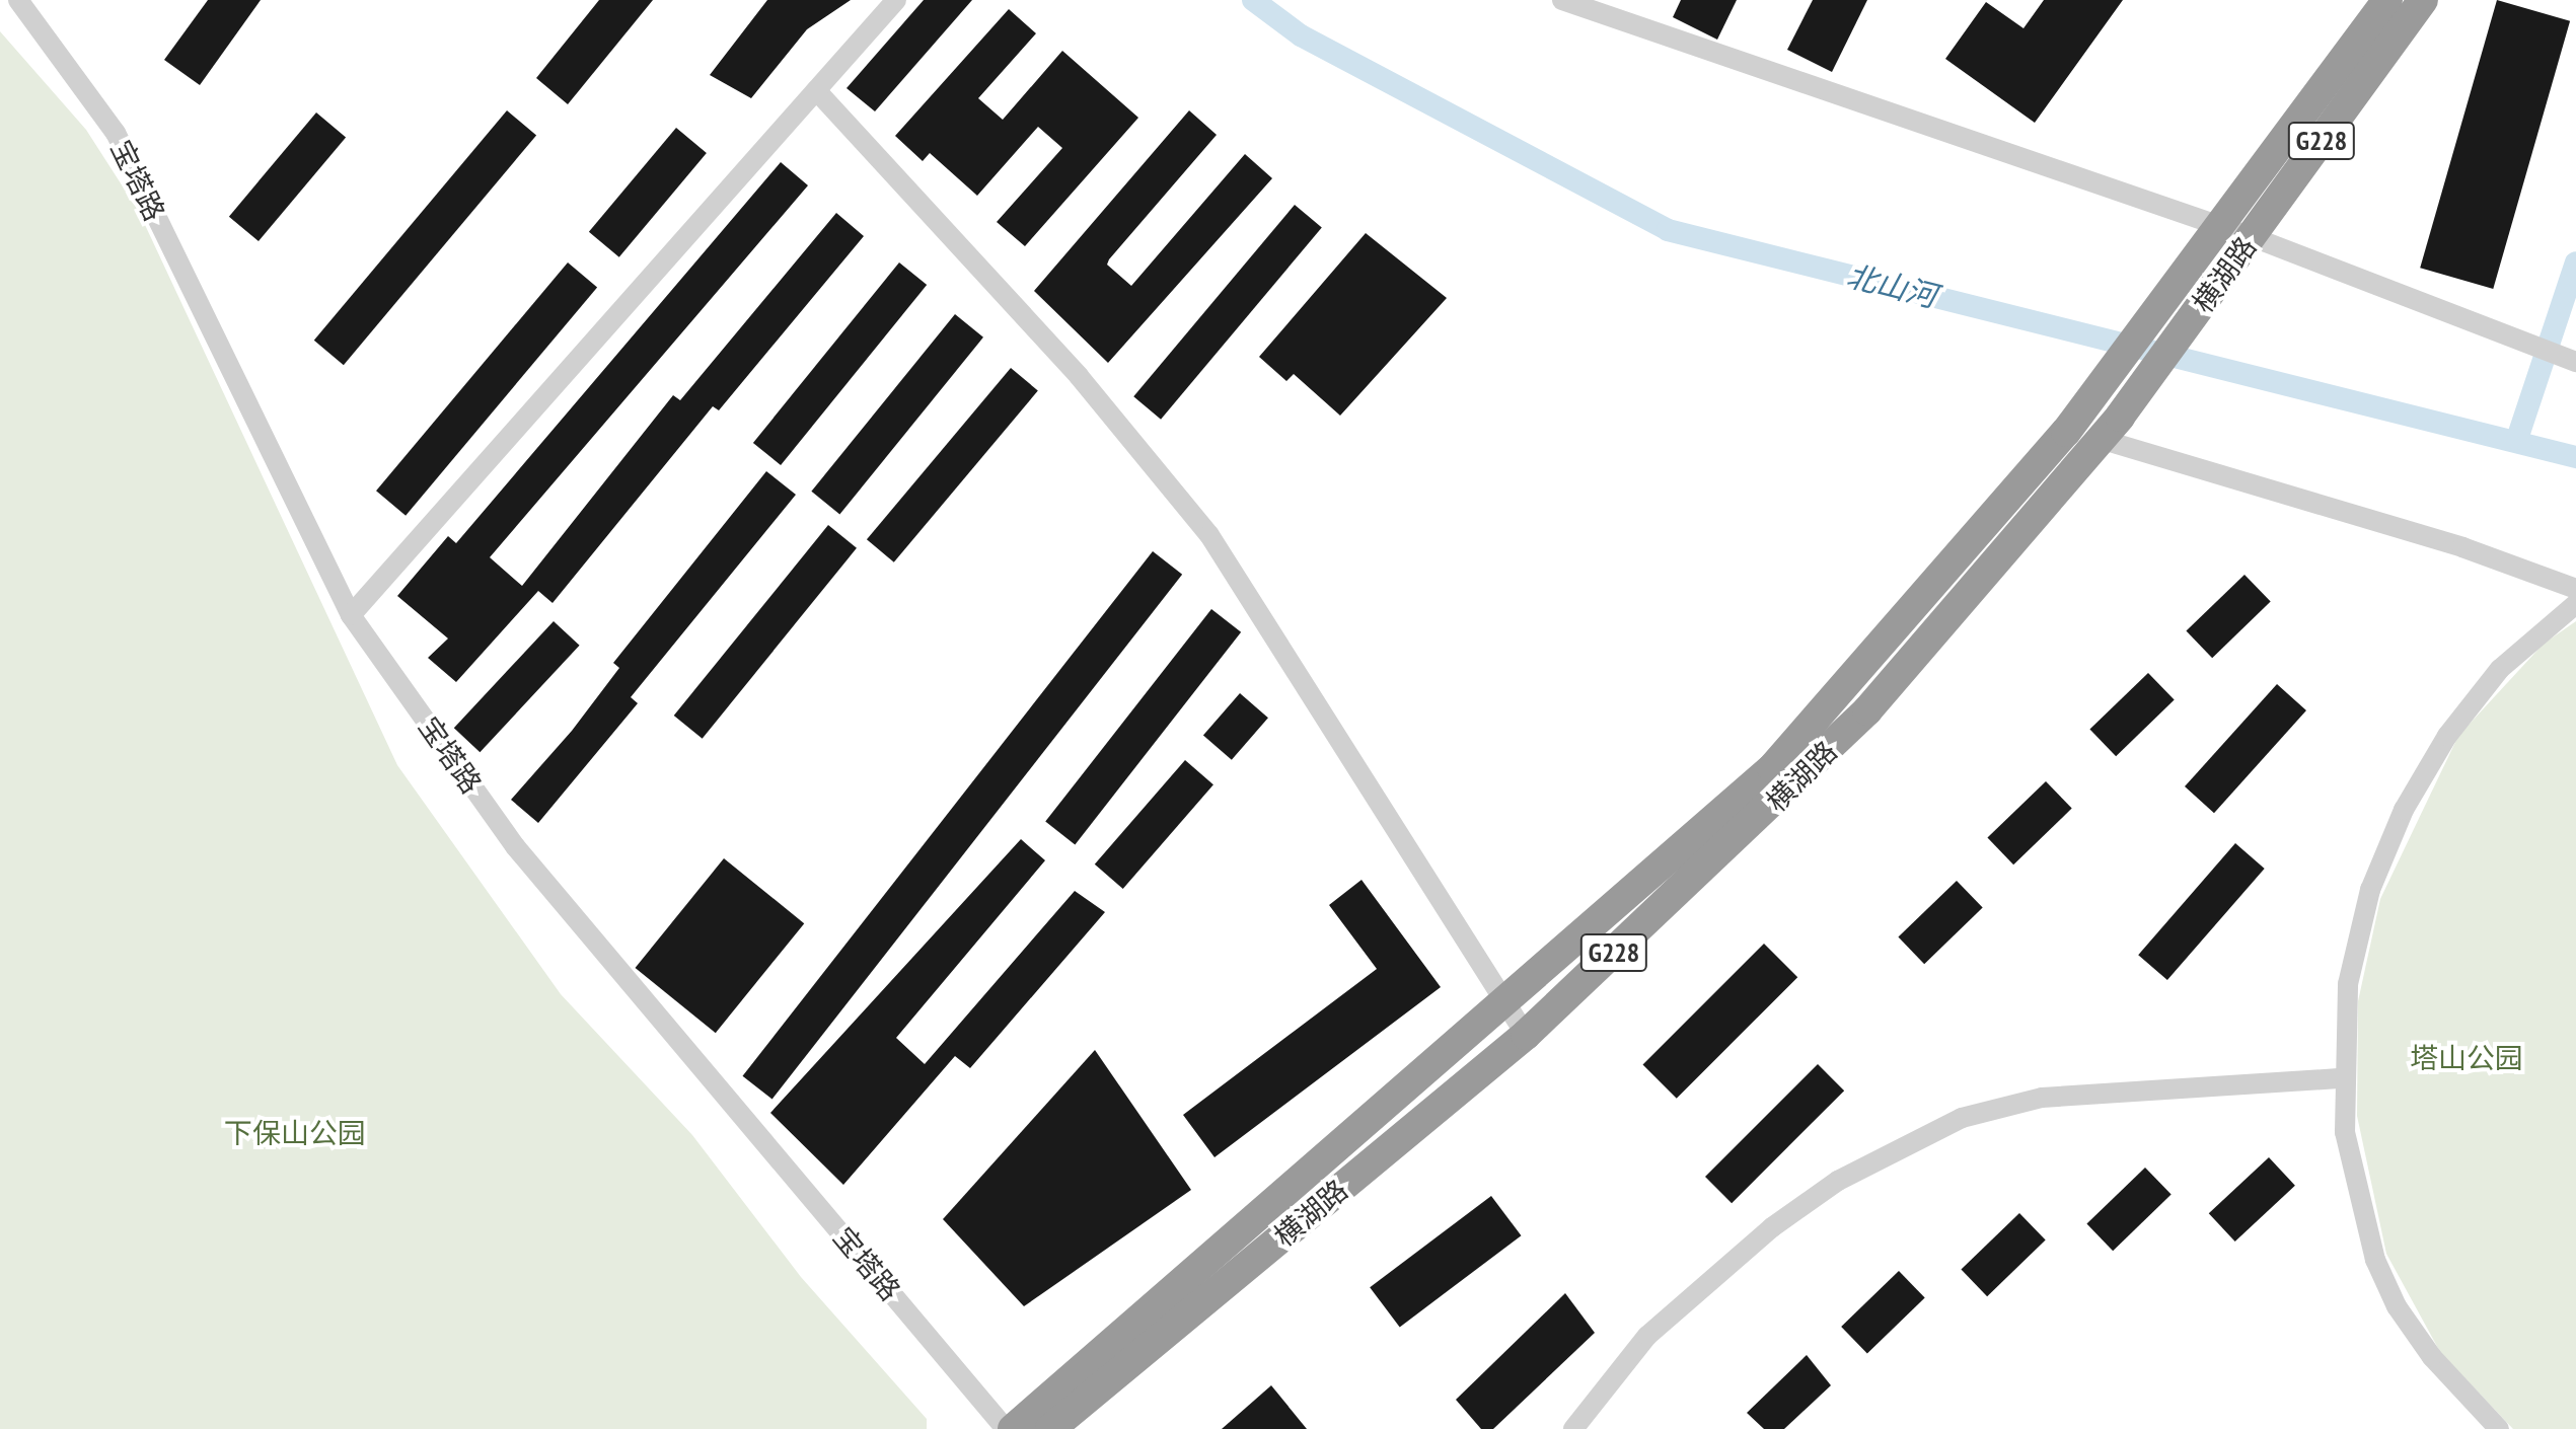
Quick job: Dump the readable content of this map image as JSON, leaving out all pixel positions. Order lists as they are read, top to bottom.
{
  "streets": {
    "highway": ["G228", "横湖路"],
    "street": ["宝塔路"]
  },
  "water": ["北山河"],
  "parks": ["塔山公园", "下保山公园"]
}
